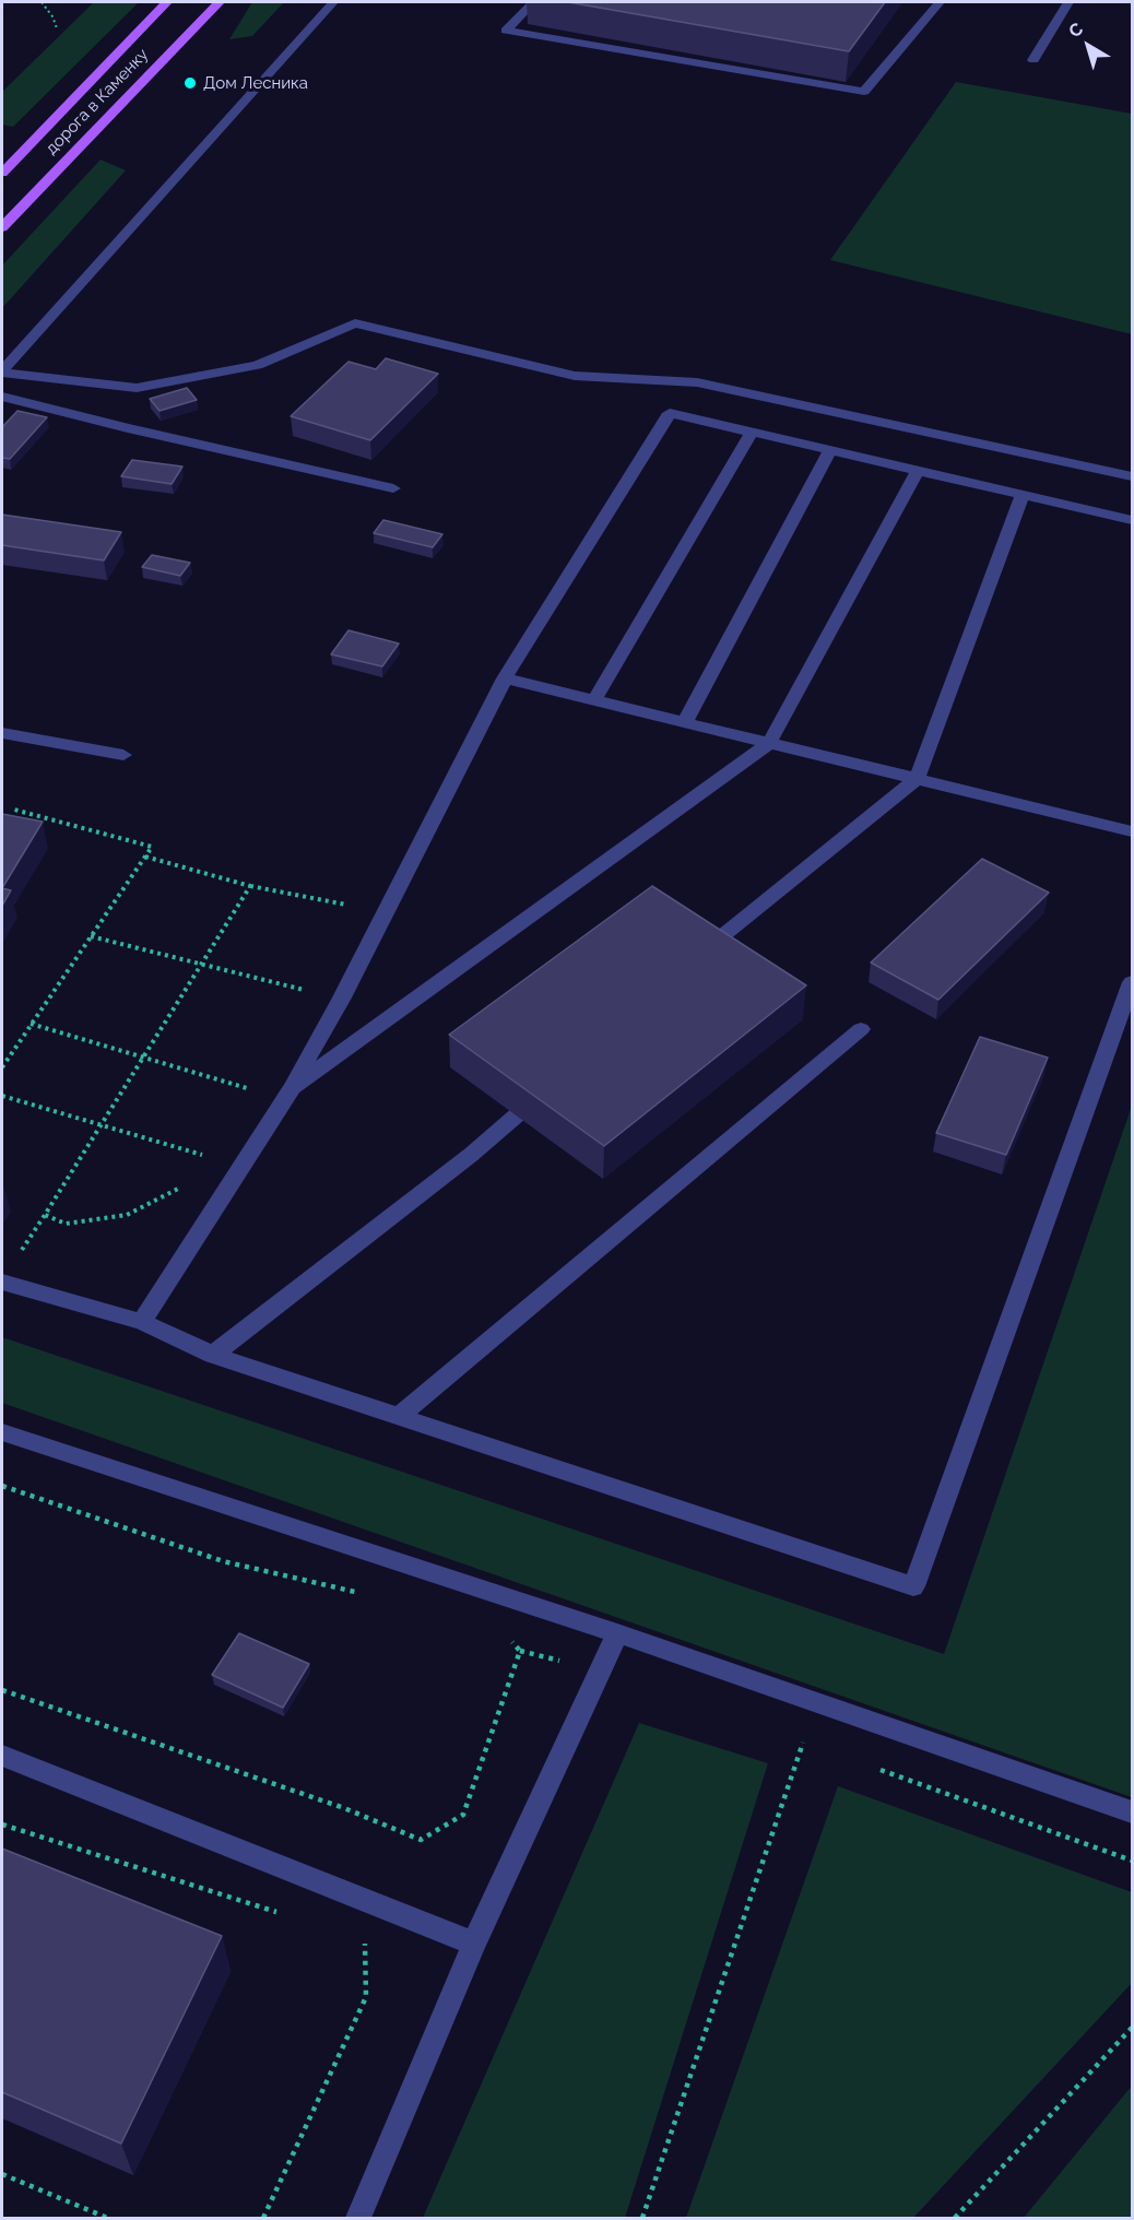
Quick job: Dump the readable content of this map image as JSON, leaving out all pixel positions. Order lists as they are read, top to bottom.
{
  "streets": {
    "main road": ["дорога в Каменку"]
  },
  "places": ["Дом Лесника"],
  "north": "top left"
}
